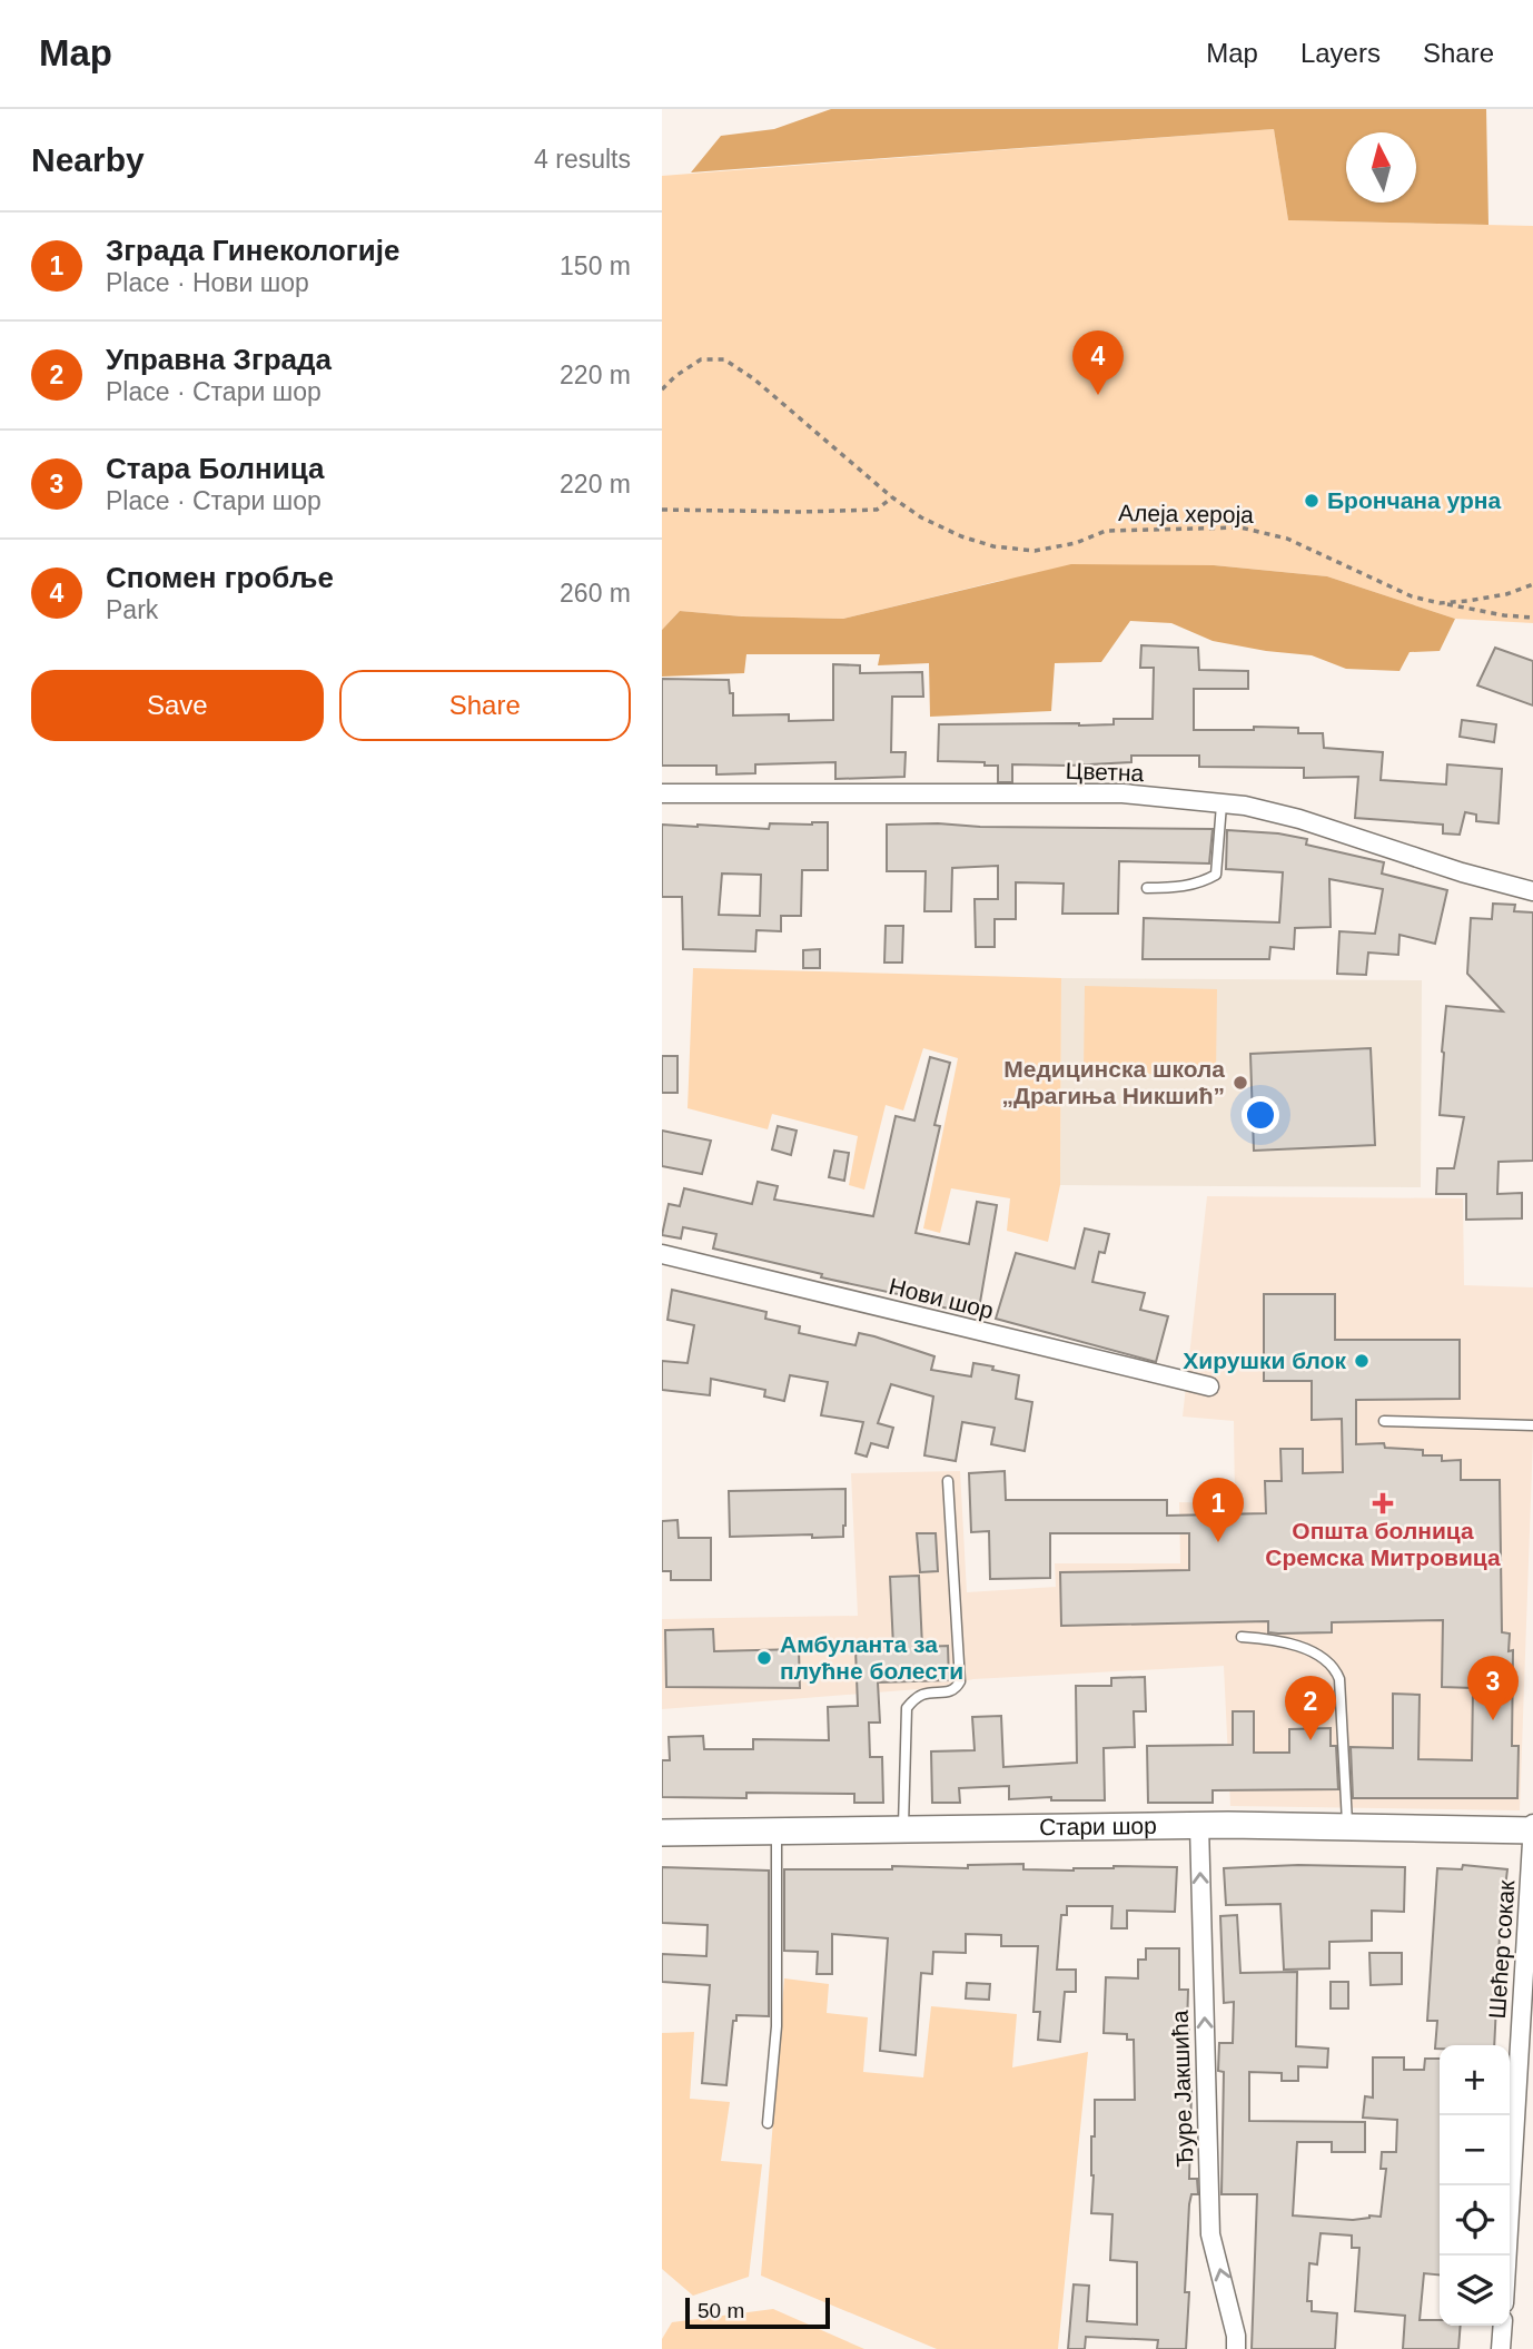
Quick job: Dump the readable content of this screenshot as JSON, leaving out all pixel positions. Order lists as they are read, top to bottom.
{
  "streets": {
    "main road": ["Стари шор"],
    "street": [
      "Цветна",
      "Нови шор",
      "Шећер сокак",
      "Ђуре Јакшића"
    ],
    "path": ["Алеја хероја"]
  },
  "crossings": [
    ["Стари шор", "Шећер сокак"],
    ["Стари шор", "Ђуре Јакшића"]
  ],
  "one_way": ["Ђуре Јакшића"],
  "places": {
    "other": [
      "Брончана урна",
      "Медицинска школа „Драгиња Никшић”",
      "Хирушки блок",
      "Амбуланта за плућне болести"
    ],
    "health": ["Општа болница Сремска Митровица"]
  },
  "scale_bar": "50 m",
  "north": "top",
  "page": {
    "header": "Map",
    "nav": ["Map", "Layers", "Share"],
    "heading": ["Nearby", "4 results"],
    "list": [
      {
        "mark": "1",
        "name": "Зграда Гинекологије",
        "note": "Place · Нови шор",
        "value": "150 m"
      },
      {
        "mark": "2",
        "name": "Управна Зграда",
        "note": "Place · Стари шор",
        "value": "220 m"
      },
      {
        "mark": "3",
        "name": "Стара Болница",
        "note": "Place · Стари шор",
        "value": "220 m"
      },
      {
        "mark": "4",
        "name": "Спомен гробље",
        "note": "Park",
        "value": "260 m"
      }
    ],
    "pins": [
      "4",
      "1",
      "3",
      "2"
    ],
    "buttons": ["Save", "Share"],
    "map_buttons": ["+", "−"],
    "scale": "50 m"
  }
}
